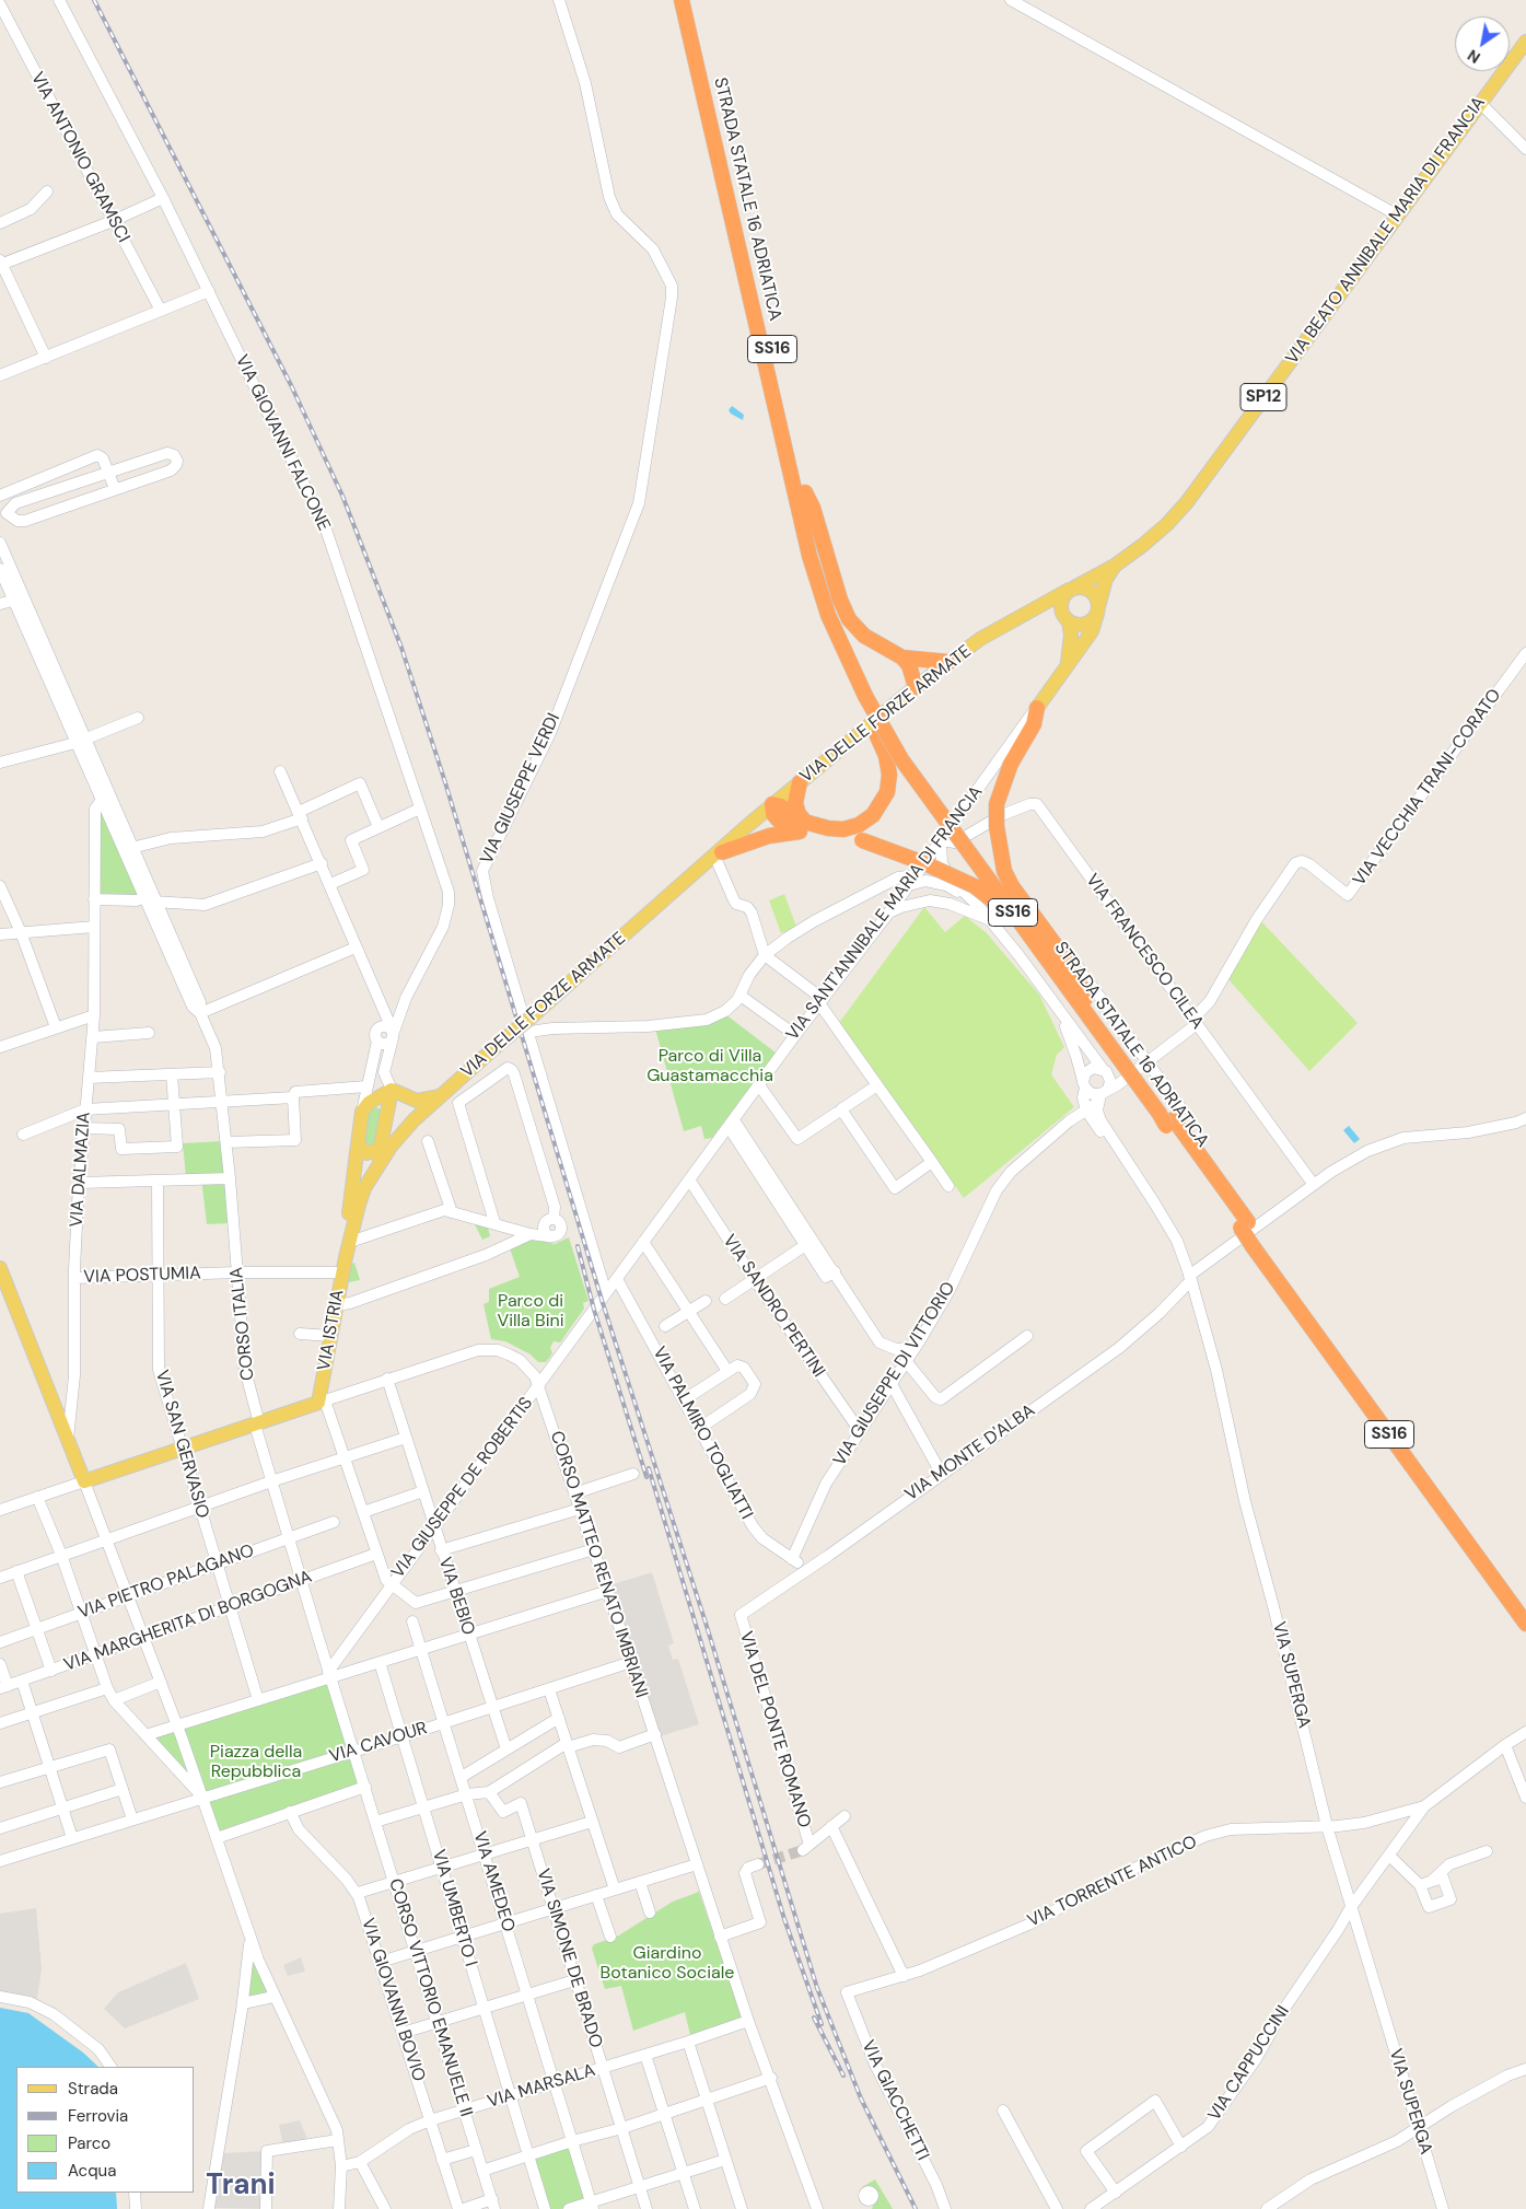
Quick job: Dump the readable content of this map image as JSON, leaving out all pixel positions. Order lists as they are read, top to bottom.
{
  "streets": {
    "highway": ["STRADA STATALE 16 ADRIATICA", "SS16"],
    "main road": [
      "VIA BEATO ANNIBALE MARIA DI FRANCIA",
      "SP12",
      "VIA DELLE FORZE ARMATE",
      "VIA ISTRIA",
      "CORSO MATTEO RENATO IMBRIANI"
    ],
    "street": [
      "VIA ANTONIO GRAMSCI",
      "VIA GIOVANNI FALCONE",
      "VIA VECCHIA TRANI-CORATO",
      "VIA GIUSEPPE VERDI",
      "VIA SANT'ANNIBALE MARIA DI FRANCIA",
      "VIA FRANCESCO CILEA",
      "VIA DALMAZIA",
      "VIA POSTUMIA",
      "VIA SANDRO PERTINI",
      "CORSO ITALIA",
      "VIA GIUSEPPE DI VITTORIO",
      "VIA PALMIRO TOGLIATTI",
      "VIA SAN GERVASIO",
      "VIA MONTE D'ALBA",
      "VIA GIUSEPPE DE ROBERTIS",
      "VIA PIETRO PALAGANO",
      "VIA BEBIO",
      "VIA MARGHERITA DI BORGOGNA",
      "VIA SUPERGA",
      "VIA DEL PONTE ROMANO",
      "VIA CAVOUR",
      "VIA AMEDEO",
      "VIA TORRENTE ANTICO",
      "VIA UMBERTO I",
      "VIA SIMONE DE BRADO",
      "CORSO VITTORIO EMANUELE II",
      "VIA GIOVANNI BOVIO",
      "VIA CAPPUCCINI",
      "VIA MARSALA",
      "VIA GIACCHETTI"
    ]
  },
  "crossings": [
    ["STRADA STATALE 16 ADRIATICA", "SS16"],
    ["VIA BEATO ANNIBALE MARIA DI FRANCIA", "SS16"],
    ["VIA BEATO ANNIBALE MARIA DI FRANCIA", "VIA DELLE FORZE ARMATE"],
    ["VIA BEATO ANNIBALE MARIA DI FRANCIA", "VIA SANT'ANNIBALE MARIA DI FRANCIA"],
    ["SS16", "VIA DELLE FORZE ARMATE"],
    ["SS16", "VIA SANT'ANNIBALE MARIA DI FRANCIA"],
    ["VIA GIOVANNI FALCONE", "VIA ISTRIA"],
    ["VIA DELLE FORZE ARMATE", "VIA GIUSEPPE VERDI"],
    ["VIA DELLE FORZE ARMATE", "VIA ISTRIA"],
    ["VIA VECCHIA TRANI-CORATO", "VIA FRANCESCO CILEA"],
    ["VIA GIUSEPPE VERDI", "VIA SANT'ANNIBALE MARIA DI FRANCIA"],
    ["VIA SANT'ANNIBALE MARIA DI FRANCIA", "VIA FRANCESCO CILEA"],
    ["VIA SANT'ANNIBALE MARIA DI FRANCIA", "VIA SANDRO PERTINI"],
    ["VIA SANT'ANNIBALE MARIA DI FRANCIA", "VIA PALMIRO TOGLIATTI"],
    ["VIA SANT'ANNIBALE MARIA DI FRANCIA", "VIA GIUSEPPE DE ROBERTIS"],
    ["VIA SANT'ANNIBALE MARIA DI FRANCIA", "VIA SUPERGA"],
    ["VIA FRANCESCO CILEA", "VIA MONTE D'ALBA"],
    ["VIA FRANCESCO CILEA", "VIA SUPERGA"],
    ["VIA DALMAZIA", "VIA POSTUMIA"],
    ["VIA POSTUMIA", "CORSO ITALIA"],
    ["VIA POSTUMIA", "VIA ISTRIA"],
    ["VIA POSTUMIA", "VIA SAN GERVASIO"],
    ["VIA SANDRO PERTINI", "VIA GIUSEPPE DI VITTORIO"],
    ["CORSO ITALIA", "CORSO MATTEO RENATO IMBRIANI"],
    ["VIA ISTRIA", "CORSO MATTEO RENATO IMBRIANI"],
    ["VIA GIUSEPPE DI VITTORIO", "VIA PALMIRO TOGLIATTI"],
    ["VIA GIUSEPPE DI VITTORIO", "VIA SUPERGA"],
    ["VIA PALMIRO TOGLIATTI", "VIA MONTE D'ALBA"],
    ["VIA SAN GERVASIO", "CORSO MATTEO RENATO IMBRIANI"],
    ["VIA SAN GERVASIO", "VIA PIETRO PALAGANO"],
    ["VIA SAN GERVASIO", "VIA MARGHERITA DI BORGOGNA"],
    ["VIA MONTE D'ALBA", "VIA SUPERGA"],
    ["VIA MONTE D'ALBA", "VIA DEL PONTE ROMANO"],
    ["VIA GIUSEPPE DE ROBERTIS", "CORSO MATTEO RENATO IMBRIANI"],
    ["VIA GIUSEPPE DE ROBERTIS", "VIA BEBIO"],
    ["CORSO MATTEO RENATO IMBRIANI", "VIA BEBIO"],
    ["CORSO MATTEO RENATO IMBRIANI", "VIA CAVOUR"],
    ["CORSO MATTEO RENATO IMBRIANI", "VIA MARSALA"],
    ["VIA BEBIO", "VIA CAVOUR"],
    ["VIA SUPERGA", "VIA TORRENTE ANTICO"],
    ["VIA SUPERGA", "VIA CAPPUCCINI"],
    ["VIA CAVOUR", "VIA AMEDEO"],
    ["VIA CAVOUR", "VIA UMBERTO I"],
    ["VIA AMEDEO", "VIA MARSALA"],
    ["VIA TORRENTE ANTICO", "VIA CAPPUCCINI"],
    ["VIA TORRENTE ANTICO", "VIA GIACCHETTI"],
    ["VIA UMBERTO I", "VIA MARSALA"],
    ["VIA SIMONE DE BRADO", "VIA MARSALA"],
    ["CORSO VITTORIO EMANUELE II", "VIA MARSALA"],
    ["VIA GIOVANNI BOVIO", "VIA MARSALA"]
  ],
  "districts": ["Trani"],
  "parks": [
    "Parco di Villa Guastamacchia",
    "Parco di Villa Bini",
    "Piazza della Repubblica",
    "Giardino Botanico Sociale"
  ],
  "legend": [
    "Strada",
    "Ferrovia",
    "Parco",
    "Acqua"
  ],
  "north": "bottom left"
}
